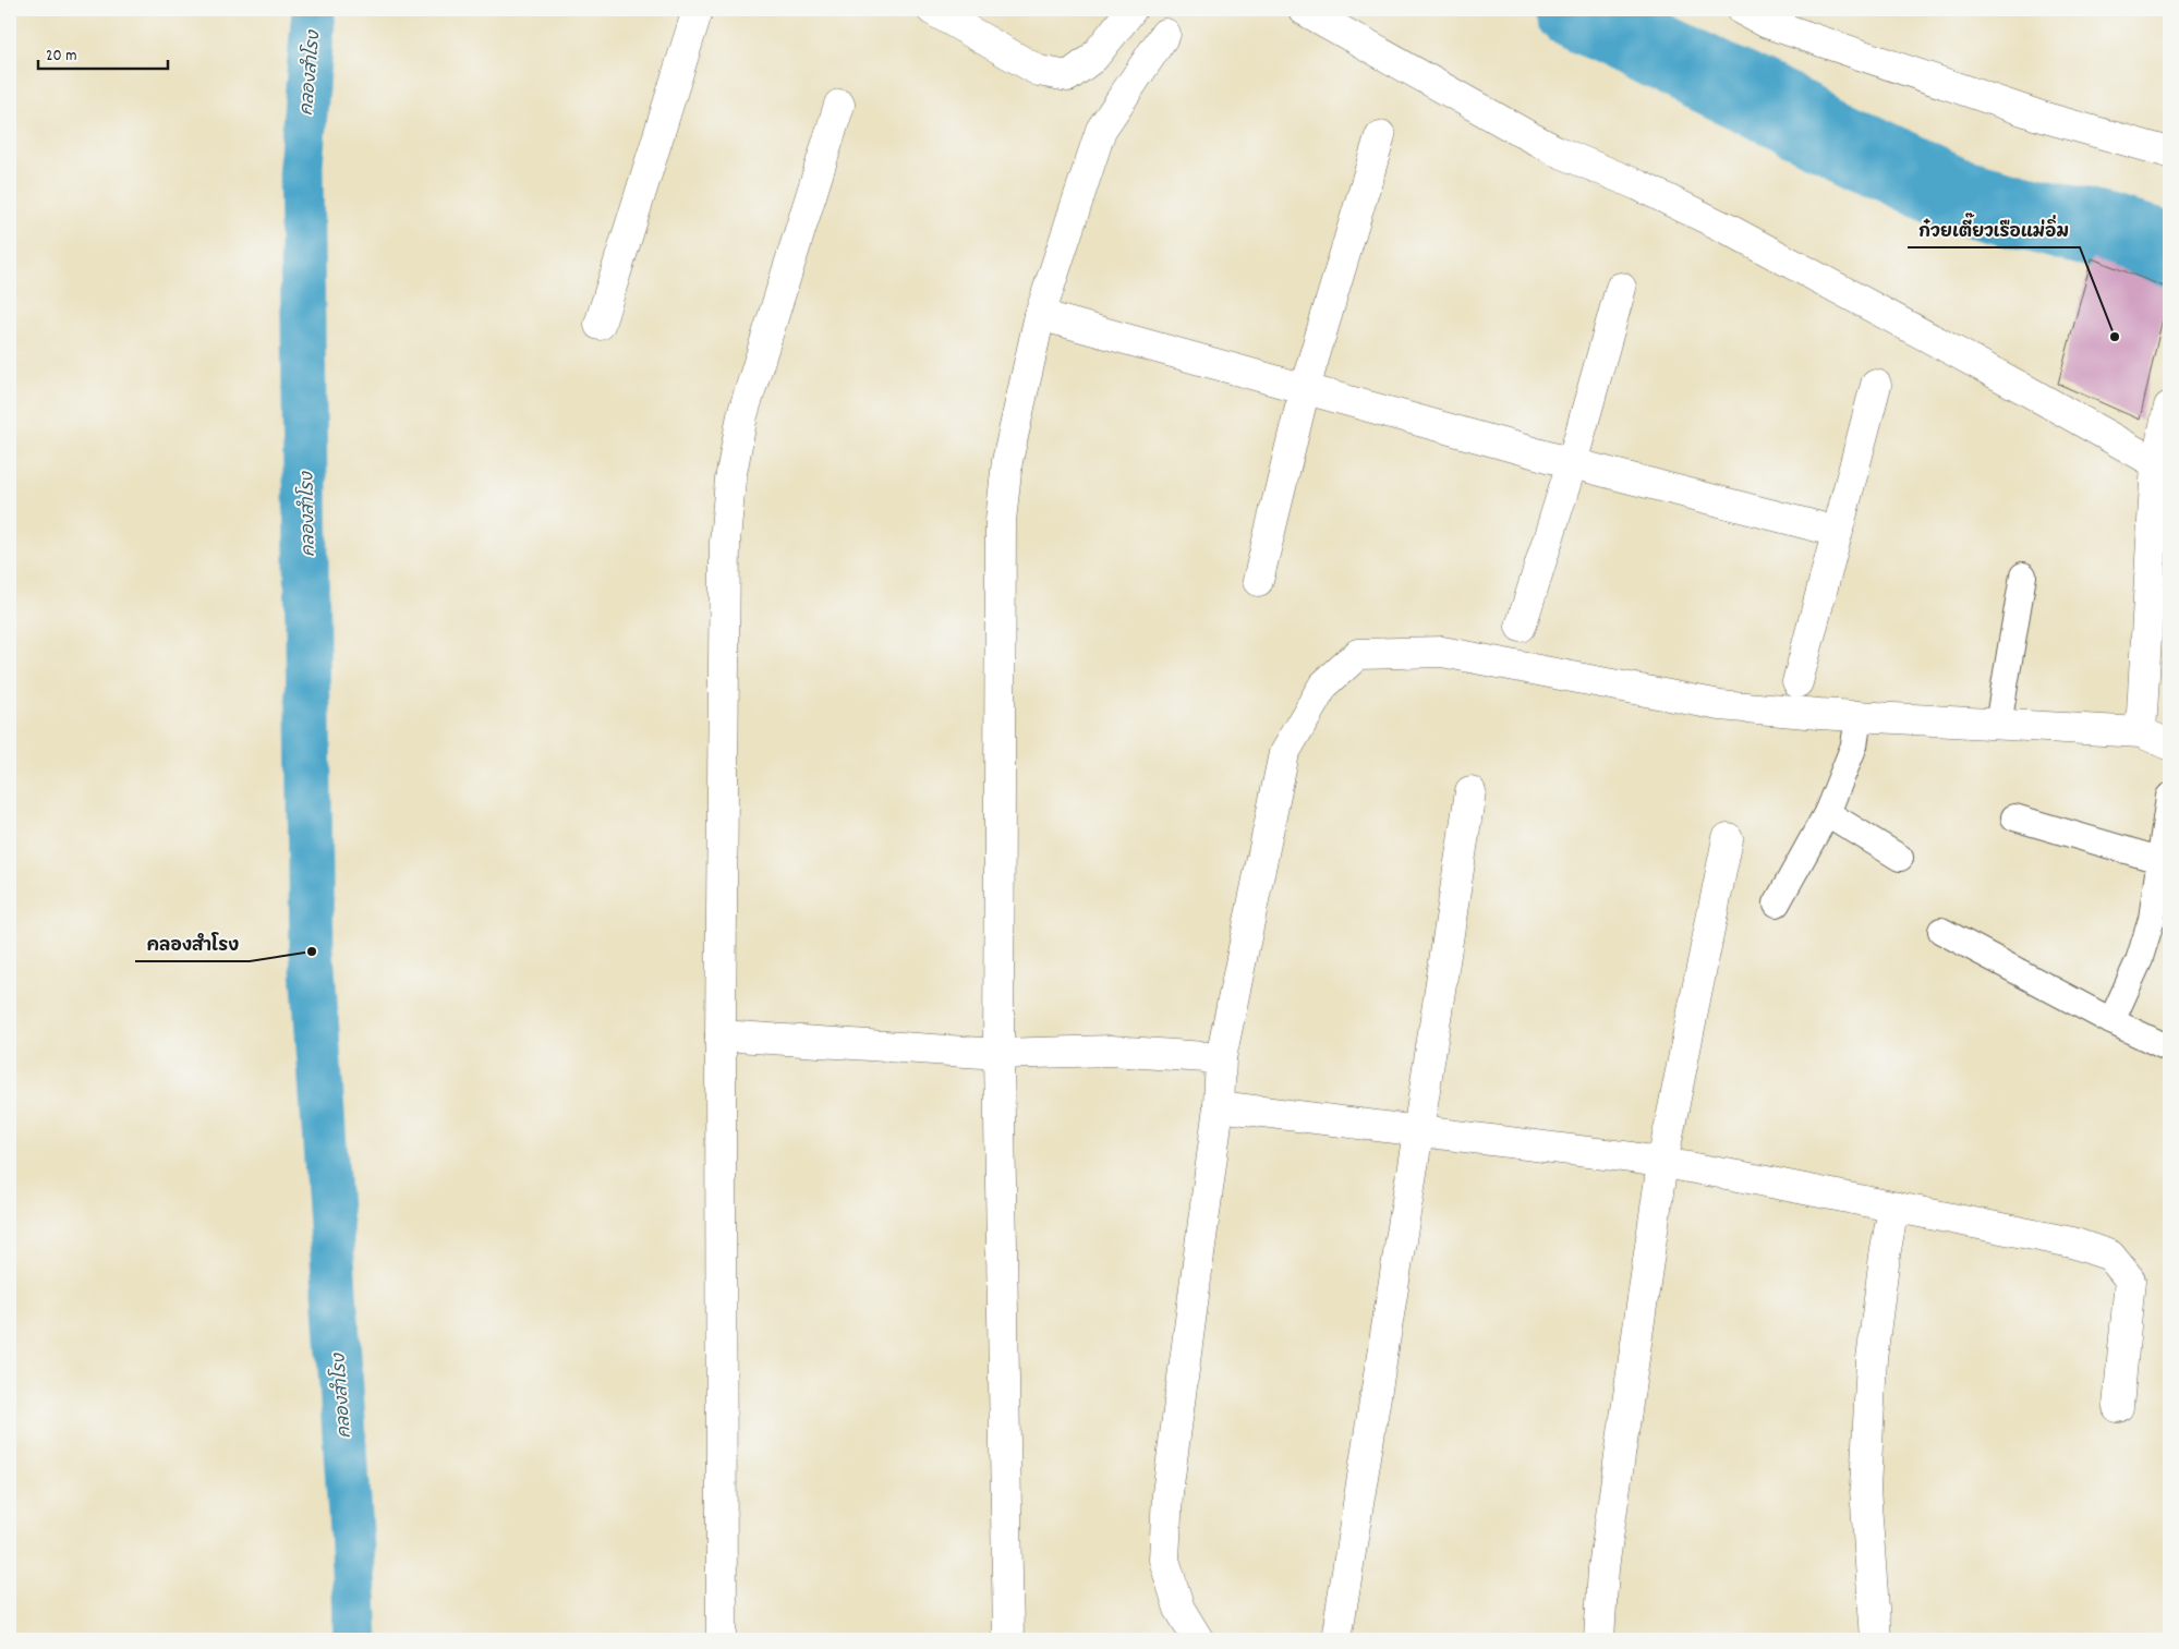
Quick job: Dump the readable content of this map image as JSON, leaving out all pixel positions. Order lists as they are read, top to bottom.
{
  "water": ["คลองสำโรง"],
  "places": ["ก๋วยเตี๊ยวเรือแม่อิ่ม", "คลองสำโรง"],
  "scale_bar": "20 m"
}
